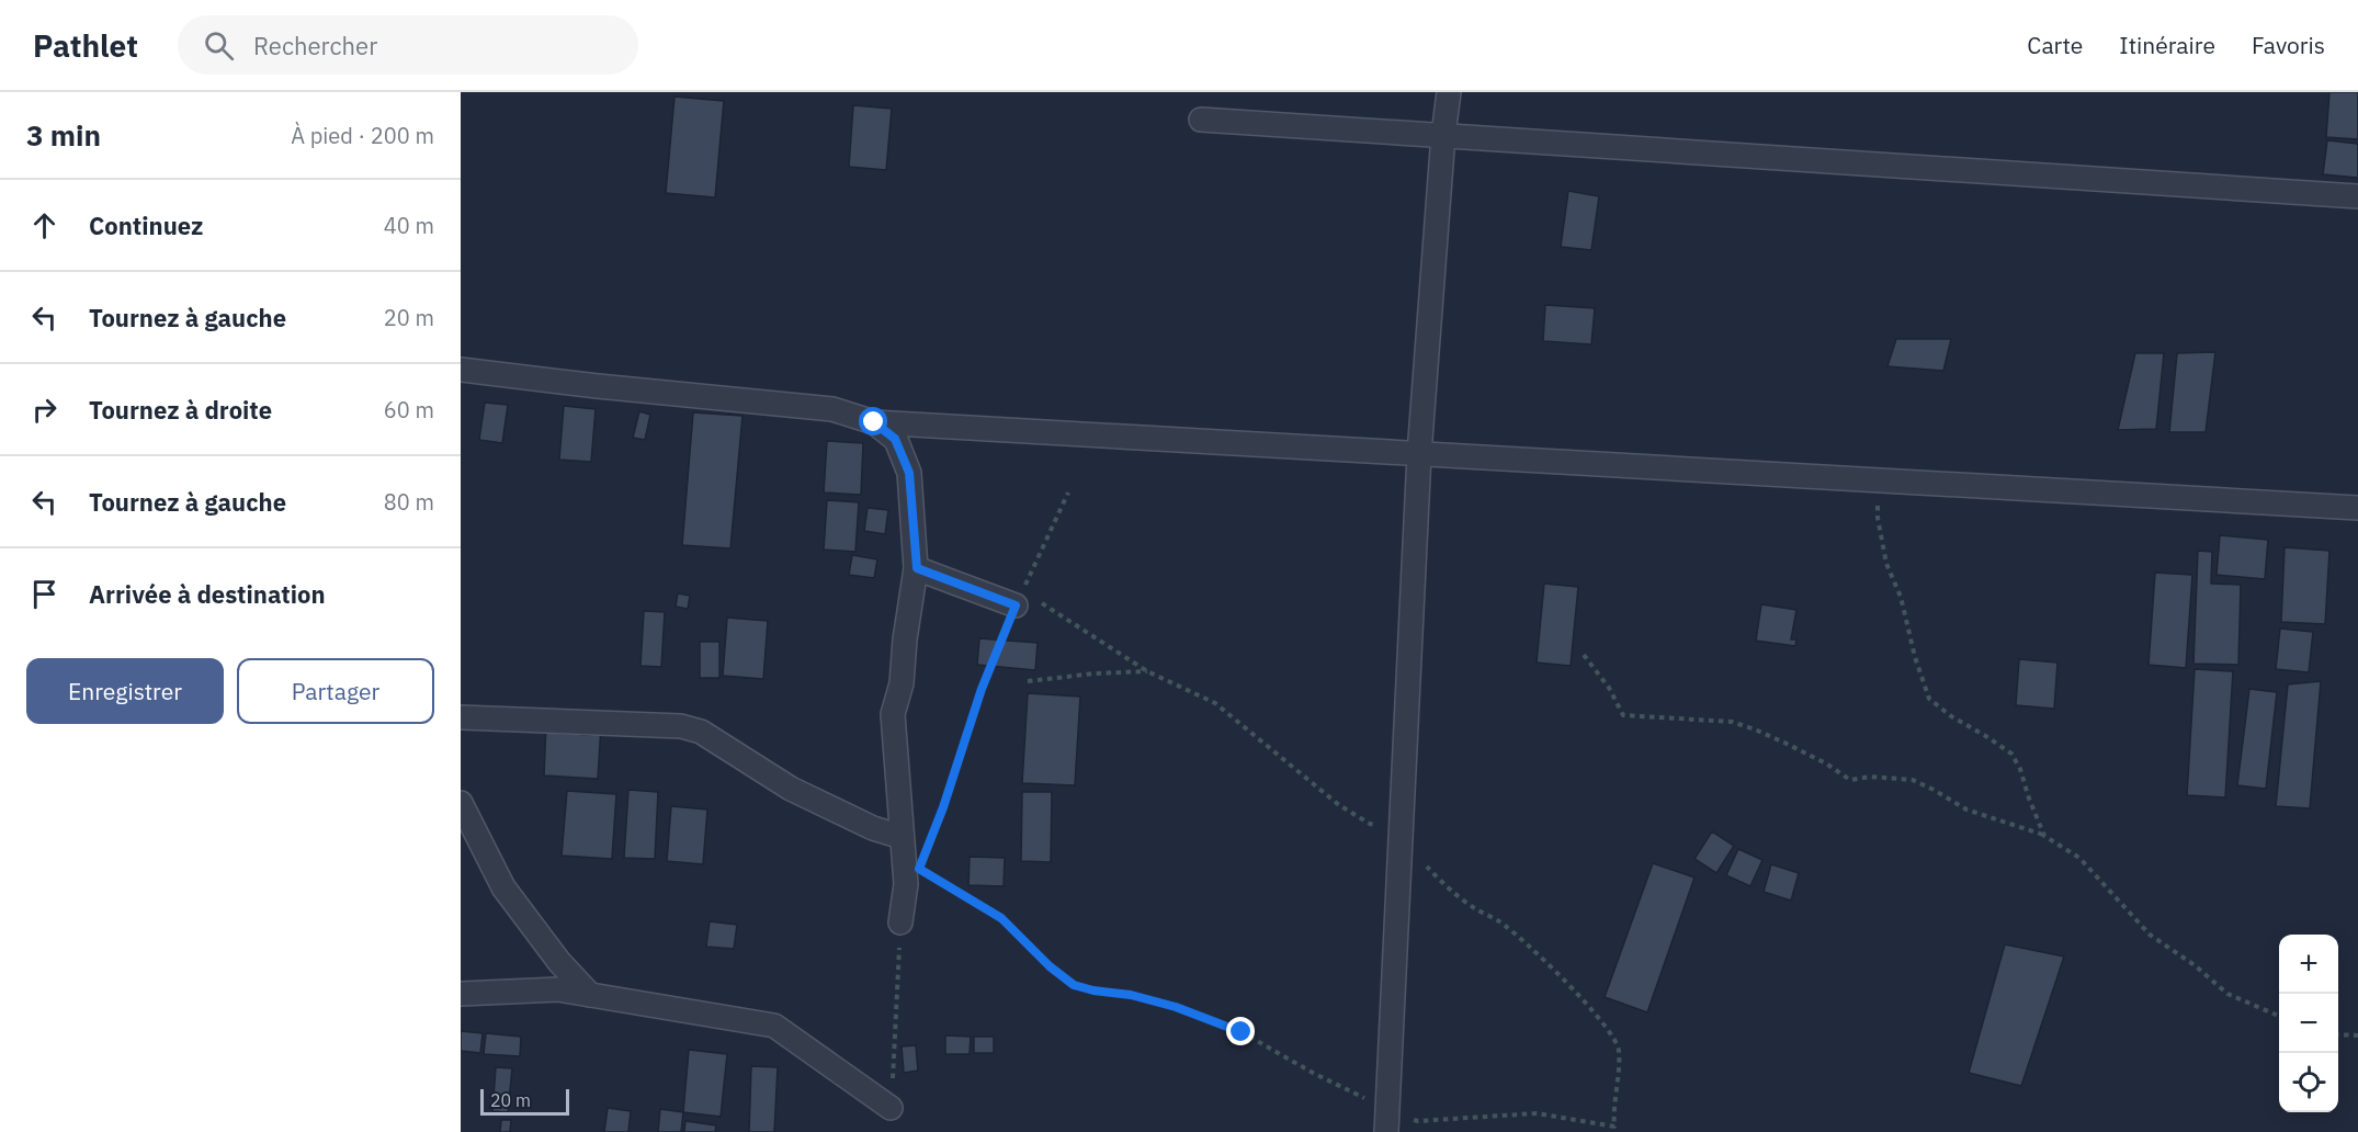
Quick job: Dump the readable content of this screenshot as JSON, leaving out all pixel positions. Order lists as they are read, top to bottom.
{
  "scale_bar": "20 m",
  "page": {
    "header": "Pathlet",
    "search": "Rechercher",
    "nav": ["Carte", "Itinéraire", "Favoris"],
    "heading": ["3 min", "À pied · 200 m"],
    "list": [
      ["Continuez", "40 m"],
      ["Tournez à gauche", "20 m"],
      ["Tournez à droite", "60 m"],
      ["Tournez à gauche", "80 m"],
      "Arrivée à destination"
    ],
    "buttons": ["Enregistrer", "Partager"],
    "map_buttons": ["+", "−"],
    "scale": "20 m"
  }
}
